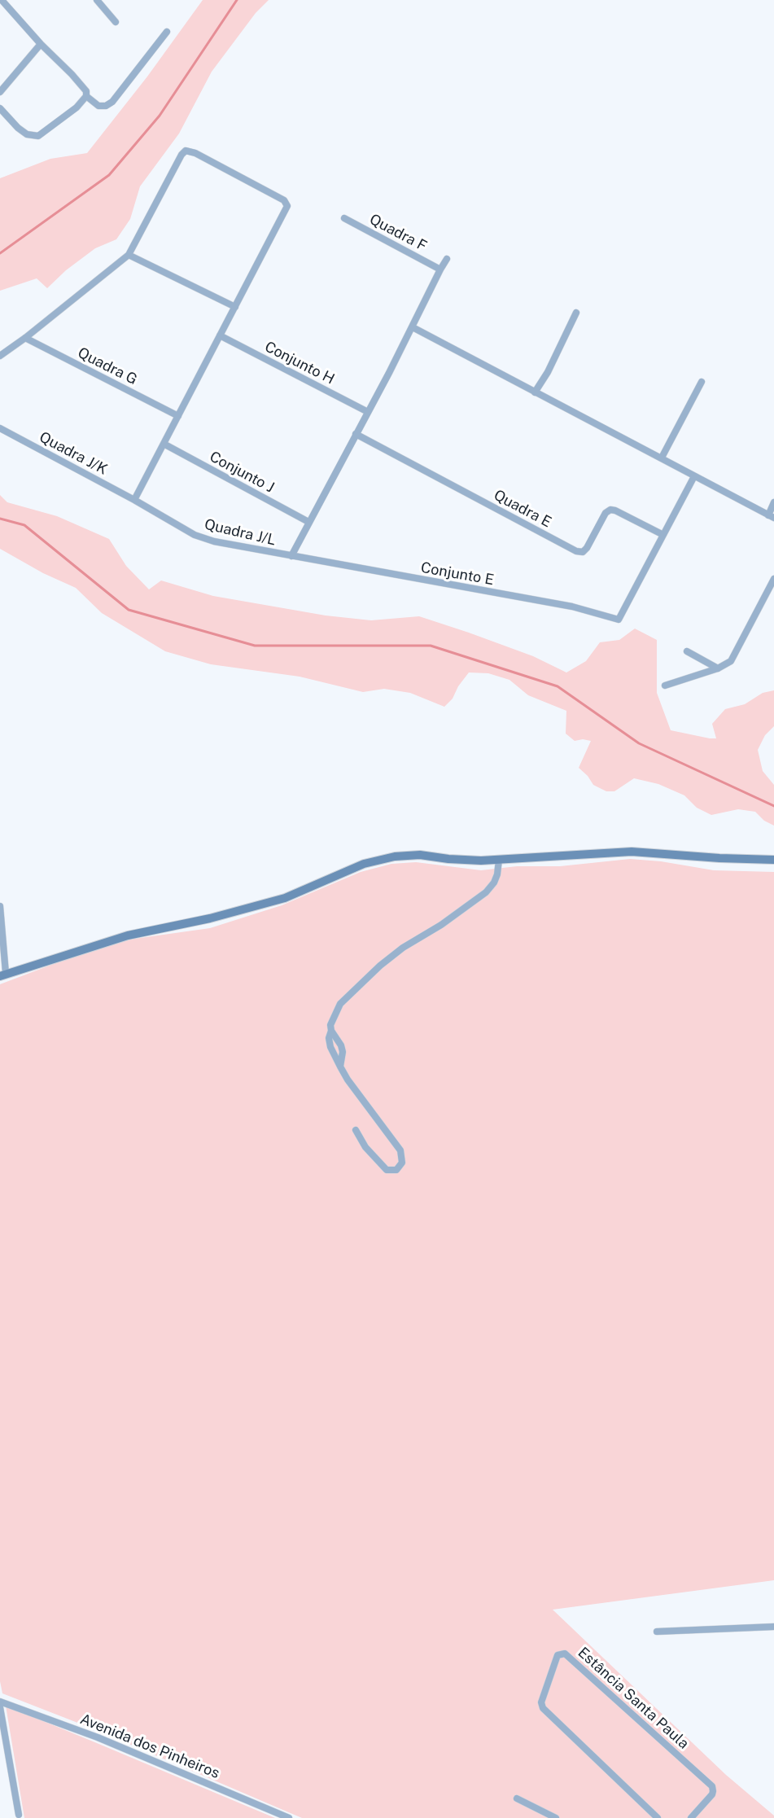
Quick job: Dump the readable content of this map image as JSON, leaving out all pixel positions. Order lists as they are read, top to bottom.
{
  "streets": {
    "street": [
      "Quadra F",
      "Conjunto H",
      "Quadra G",
      "Quadra J/K",
      "Conjunto J",
      "Quadra E",
      "Quadra J/L",
      "Conjunto E",
      "Estância Santa Paula",
      "Avenida dos Pinheiros"
    ]
  },
  "crossings": [
    ["Quadra J/K", "Quadra J/L"],
    ["Quadra E", "Conjunto E"],
    ["Quadra J/L", "Conjunto E"]
  ]
}
